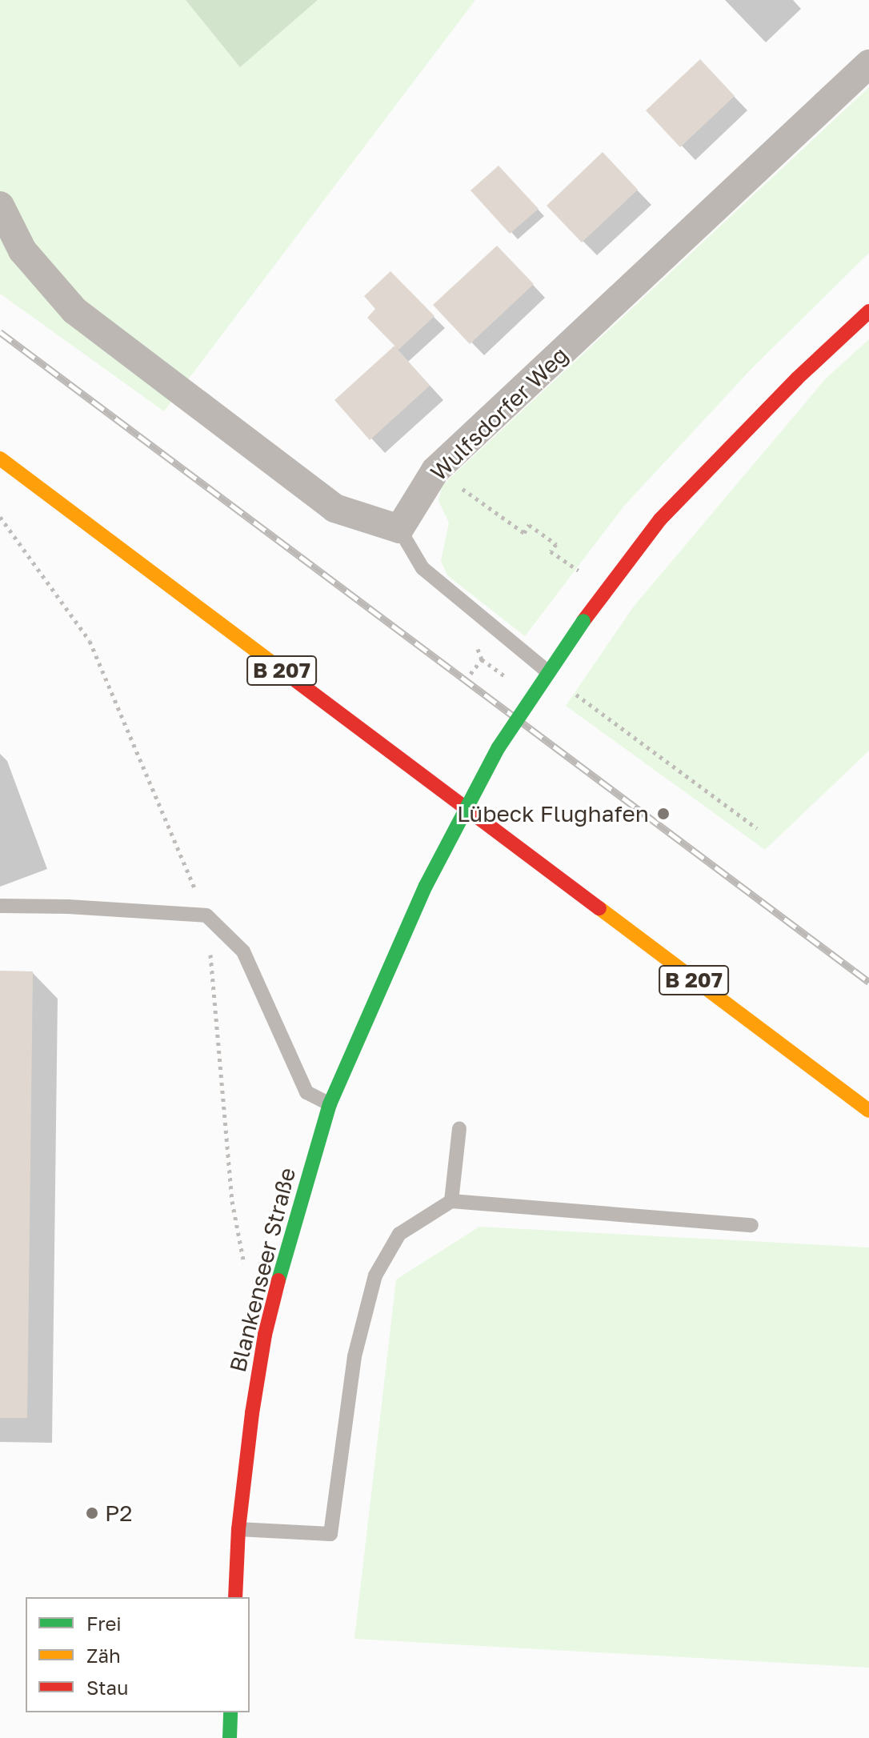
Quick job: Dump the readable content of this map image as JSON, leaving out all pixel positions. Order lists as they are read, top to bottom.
{
  "streets": {
    "street": ["Wulfsdorfer Weg", "B 207", "Blankenseer Straße"]
  },
  "places": ["Lübeck Flughafen", "P2"],
  "legend": ["Frei", "Zäh", "Stau"]
}
